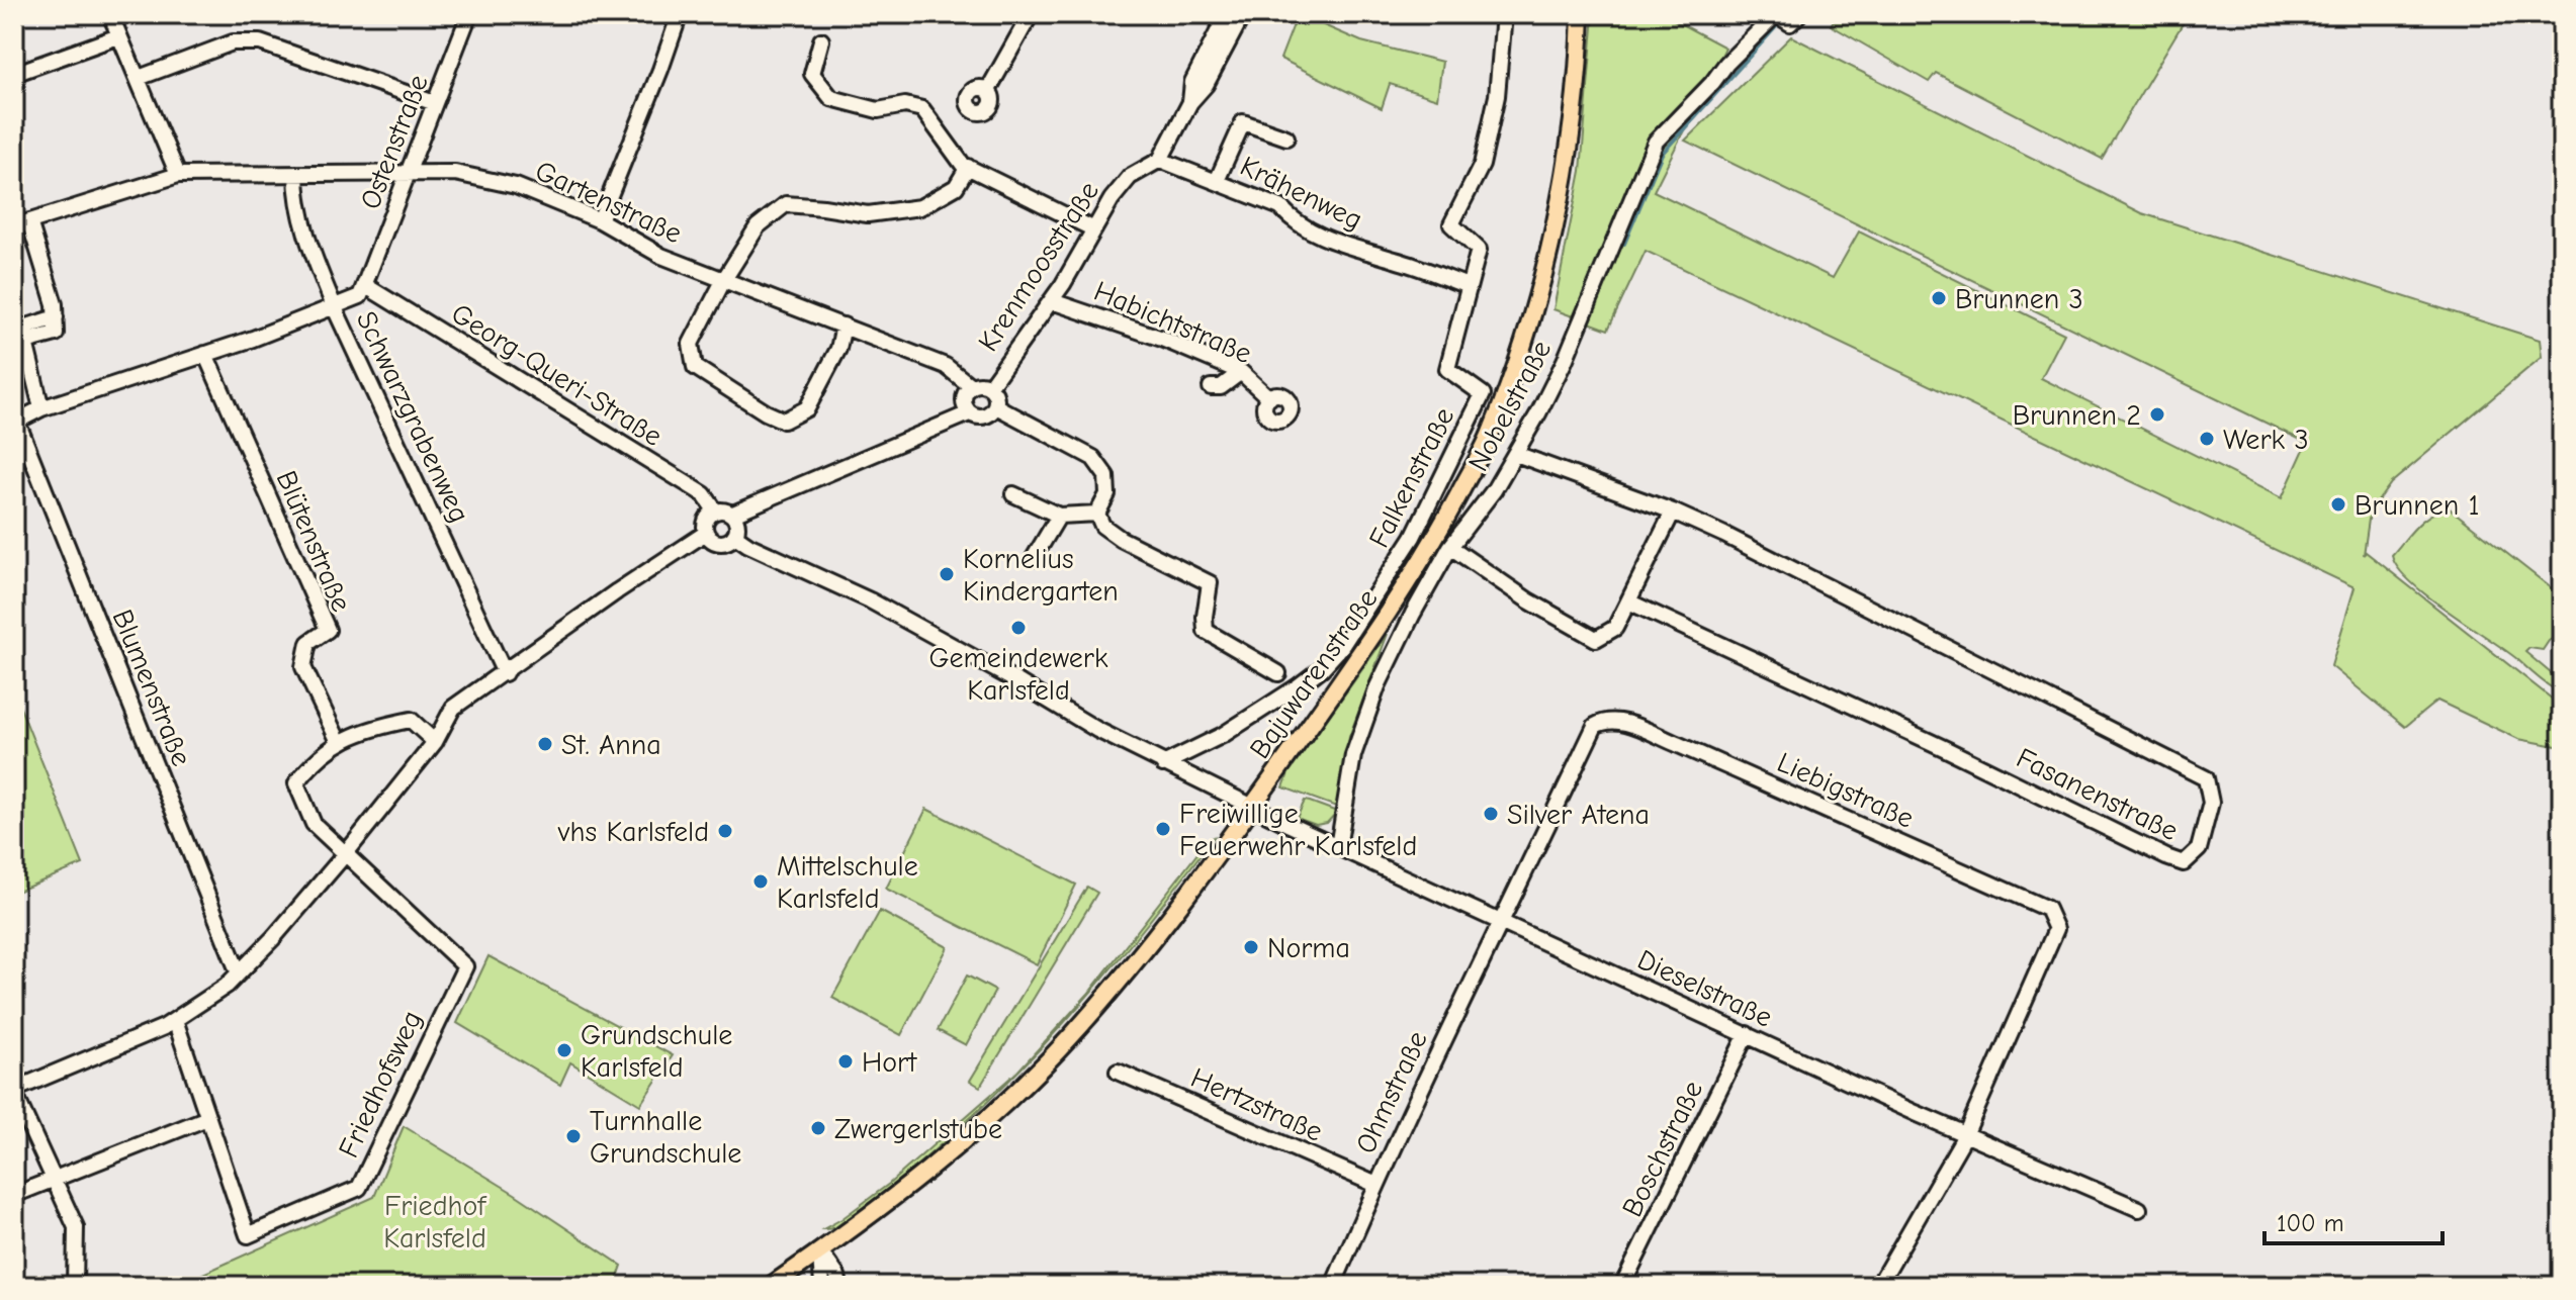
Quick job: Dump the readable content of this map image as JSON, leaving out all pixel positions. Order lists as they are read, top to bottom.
{
  "streets": {
    "main road": ["Bajuwarenstraße"],
    "street": [
      "Ostenstraße",
      "Krähenweg",
      "Gartenstraße",
      "Krenmoosstraße",
      "Habichtstraße",
      "Georg-Queri-Straße",
      "Nobelstraße",
      "Schwarzgrabenweg",
      "Falkenstraße",
      "Blütenstraße",
      "Blumenstraße",
      "Liebigstraße",
      "Fasanenstraße",
      "Dieselstraße",
      "Friedhofsweg",
      "Ohmstraße",
      "Hertzstraße",
      "Boschstraße"
    ]
  },
  "crossings": [
    ["Ostenstraße", "Gartenstraße"],
    ["Ostenstraße", "Georg-Queri-Straße"],
    ["Krähenweg", "Krenmoosstraße"],
    ["Krähenweg", "Falkenstraße"],
    ["Gartenstraße", "Krenmoosstraße"],
    ["Gartenstraße", "Schwarzgrabenweg"],
    ["Krenmoosstraße", "Habichtstraße"],
    ["Nobelstraße", "Fasanenstraße"],
    ["Nobelstraße", "Dieselstraße"],
    ["Bajuwarenstraße", "Dieselstraße"],
    ["Liebigstraße", "Dieselstraße"],
    ["Liebigstraße", "Ohmstraße"],
    ["Dieselstraße", "Ohmstraße"],
    ["Dieselstraße", "Boschstraße"],
    ["Ohmstraße", "Hertzstraße"]
  ],
  "parks": ["Friedhof Karlsfeld"],
  "places": [
    "Brunnen 3",
    "Brunnen 2",
    "Werk 3",
    "Brunnen 1",
    "Kornelius Kindergarten",
    "Gemeindewerk Karlsfeld",
    "St. Anna",
    "Silver Atena",
    "Freiwillige Feuerwehr Karlsfeld",
    "vhs Karlsfeld",
    "Mittelschule Karlsfeld",
    "Norma",
    "Grundschule Karlsfeld",
    "Hort",
    "Zwergerlstube",
    "Turnhalle Grundschule"
  ],
  "scale_bar": "100 m"
}
